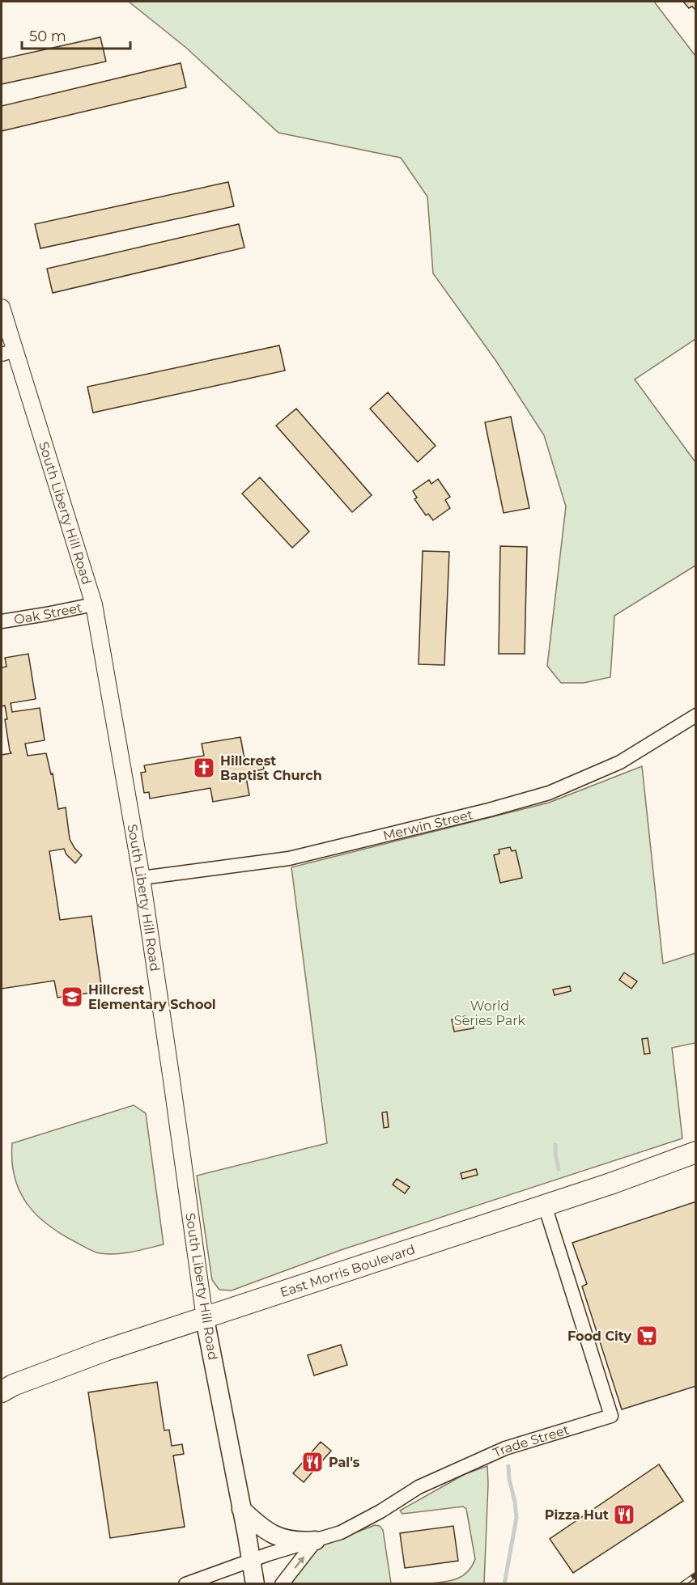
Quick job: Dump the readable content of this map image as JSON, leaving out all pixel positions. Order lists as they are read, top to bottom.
{
  "streets": {
    "main road": ["South Liberty Hill Road", "East Morris Boulevard"],
    "street": ["Oak Street", "Merwin Street", "Trade Street"]
  },
  "crossings": [
    ["South Liberty Hill Road", "Oak Street"],
    ["South Liberty Hill Road", "Merwin Street"],
    ["South Liberty Hill Road", "East Morris Boulevard"],
    ["South Liberty Hill Road", "Trade Street"],
    ["East Morris Boulevard", "Trade Street"]
  ],
  "parks": ["World Series Park"],
  "places": {
    "church": ["Hillcrest Baptist Church"],
    "school or university": ["Hillcrest Elementary School"],
    "supermarket": ["Food City"],
    "restaurant": ["Pal's", "Pizza Hut"]
  },
  "scale_bar": "50 m"
}
